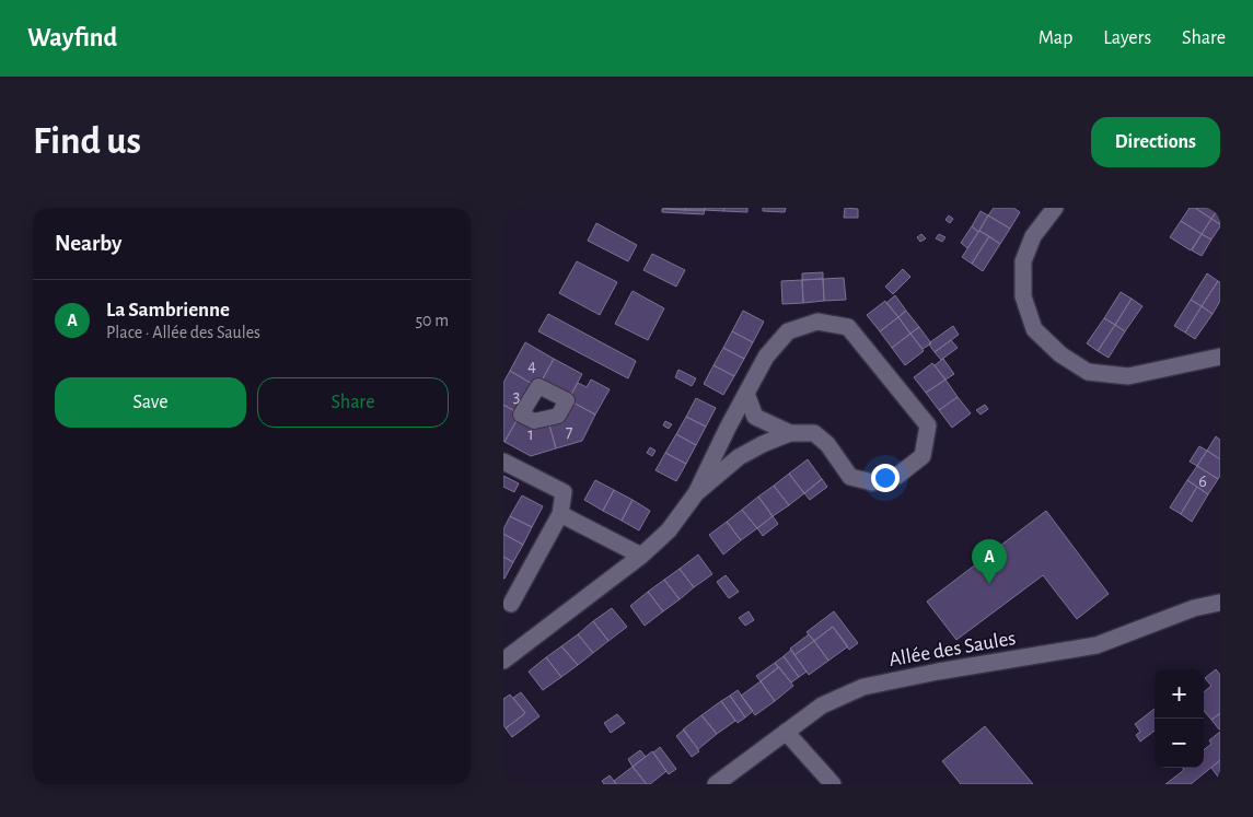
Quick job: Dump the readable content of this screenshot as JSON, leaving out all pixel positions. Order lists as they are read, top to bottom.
{
  "streets": {
    "street": ["Allée des Saules"]
  },
  "house_numbers": [
    "4",
    "3",
    "7",
    "1",
    "6"
  ],
  "page": {
    "header": "Wayfind",
    "nav": ["Map", "Layers", "Share"],
    "buttons": [
      "Directions",
      ["Save", "Share"]
    ],
    "title": "Find us",
    "heading": "Nearby",
    "list": [
      {
        "mark": "A",
        "name": "La Sambrienne",
        "note": "Place · Allée des Saules",
        "value": "50 m"
      }
    ],
    "pins": "A",
    "map_buttons": ["+", "−"]
  }
}
